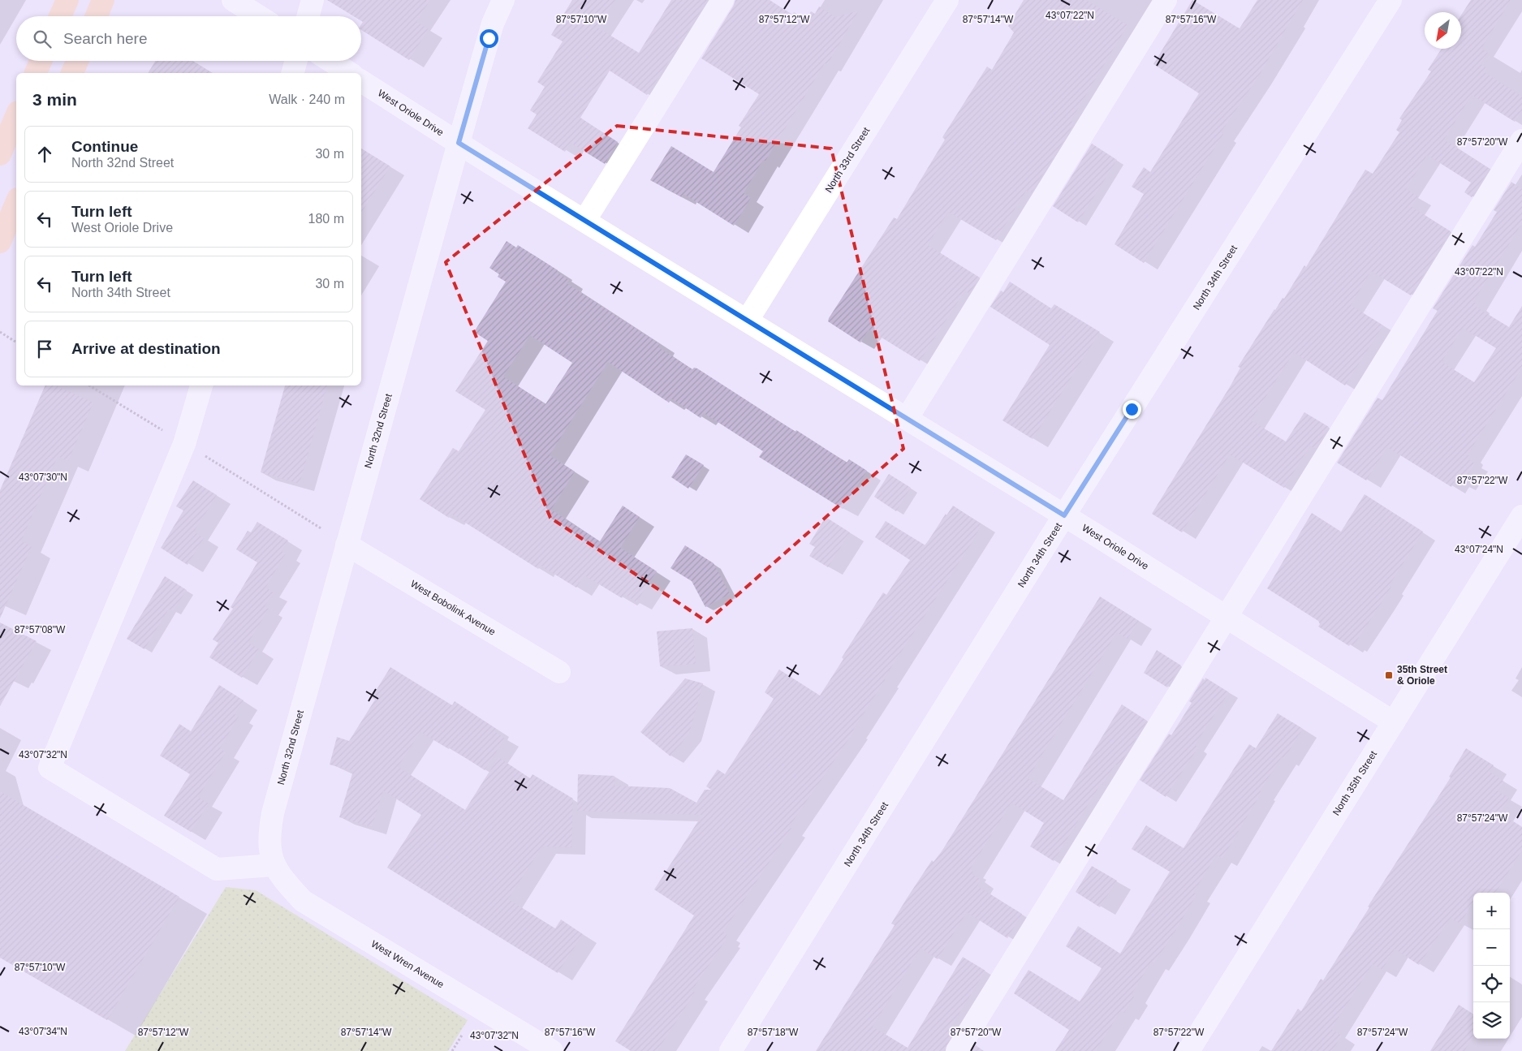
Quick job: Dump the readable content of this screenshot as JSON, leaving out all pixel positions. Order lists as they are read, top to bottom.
{
  "streets": {
    "street": [
      "West Oriole Drive",
      "North 33rd Street",
      "North 34th Street",
      "North 32nd Street",
      "West Bobolink Avenue",
      "North 35th Street",
      "West Wren Avenue"
    ]
  },
  "crossings": [
    ["West Oriole Drive", "North 33rd Street"],
    ["West Oriole Drive", "North 34th Street"],
    ["West Oriole Drive", "North 32nd Street"],
    ["West Oriole Drive", "North 35th Street"],
    ["North 32nd Street", "West Bobolink Avenue"],
    ["North 32nd Street", "West Wren Avenue"]
  ],
  "places": {
    "transit": ["35th Street & Oriole"]
  },
  "north": "bottom left",
  "page": {
    "search": "Search here",
    "heading": ["3 min", "Walk · 240 m"],
    "list": [
      ["Continue", "North 32nd Street", "30 m"],
      ["Turn left", "West Oriole Drive", "180 m"],
      ["Turn left", "North 34th Street", "30 m"],
      "Arrive at destination"
    ],
    "map_buttons": ["+", "−"]
  },
  "coordinates": [
    "43°07'22\"N",
    "87°57'10\"W",
    "87°57'12\"W",
    "87°57'14\"W",
    "87°57'16\"W",
    "87°57'20\"W",
    "43°07'30\"N",
    "87°57'22\"W",
    "43°07'24\"N",
    "87°57'08\"W",
    "43°07'32\"N",
    "87°57'24\"W",
    "43°07'34\"N",
    "87°57'18\"W"
  ]
}
